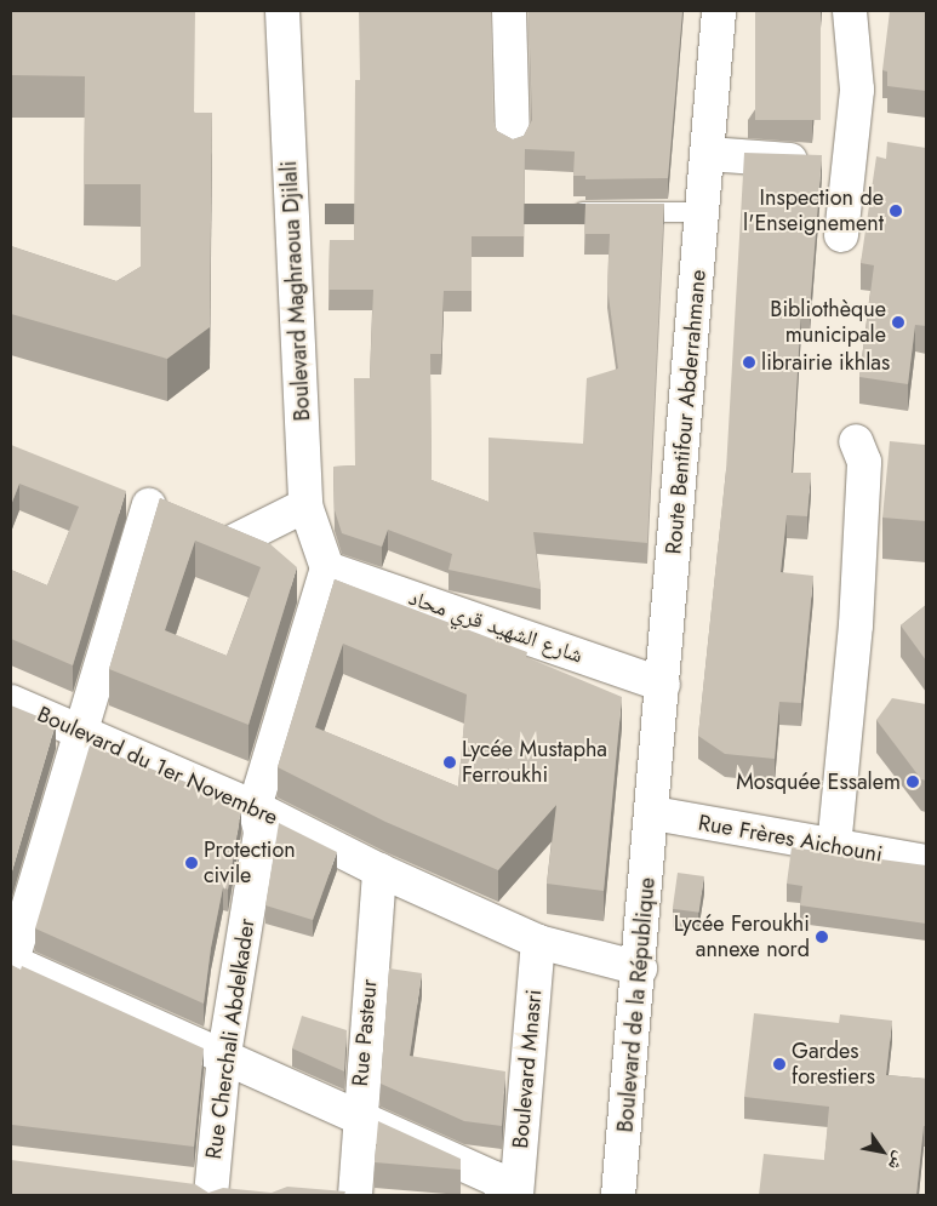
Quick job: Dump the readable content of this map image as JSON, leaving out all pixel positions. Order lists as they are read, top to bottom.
{
  "streets": {
    "street": [
      "Boulevard Maghraoua Djilali",
      "Route Bentifour Abderrahmane",
      "شارع الشهيد قري محاد",
      "Boulevard du 1er Novembre",
      "Rue Frères Aichouni",
      "Boulevard de la République",
      "Rue Pasteur",
      "Rue Cherchali Abdelkader",
      "Boulevard Mnasri"
    ]
  },
  "crossings": [
    ["Boulevard Maghraoua Djilali", "شارع الشهيد قري محاد"],
    ["Boulevard Maghraoua Djilali", "Rue Cherchali Abdelkader"],
    ["Route Bentifour Abderrahmane", "شارع الشهيد قري محاد"],
    ["Route Bentifour Abderrahmane", "Rue Frères Aichouni"],
    ["Route Bentifour Abderrahmane", "Boulevard de la République"],
    ["شارع الشهيد قري محاد", "Rue Cherchali Abdelkader"],
    ["Boulevard du 1er Novembre", "Boulevard de la République"],
    ["Boulevard du 1er Novembre", "Rue Pasteur"],
    ["Boulevard du 1er Novembre", "Rue Cherchali Abdelkader"],
    ["Boulevard du 1er Novembre", "Boulevard Mnasri"],
    ["Rue Frères Aichouni", "Boulevard de la République"]
  ],
  "places": [
    "Inspection de l'Enseignement",
    "Bibliothèque municipale",
    "librairie ikhlas",
    "Lycée Mustapha Ferroukhi",
    "Mosquée Essalem",
    "Protection civile",
    "Lycée Feroukhi annexe nord",
    "Gardes forestiers"
  ],
  "north": "bottom right"
}
